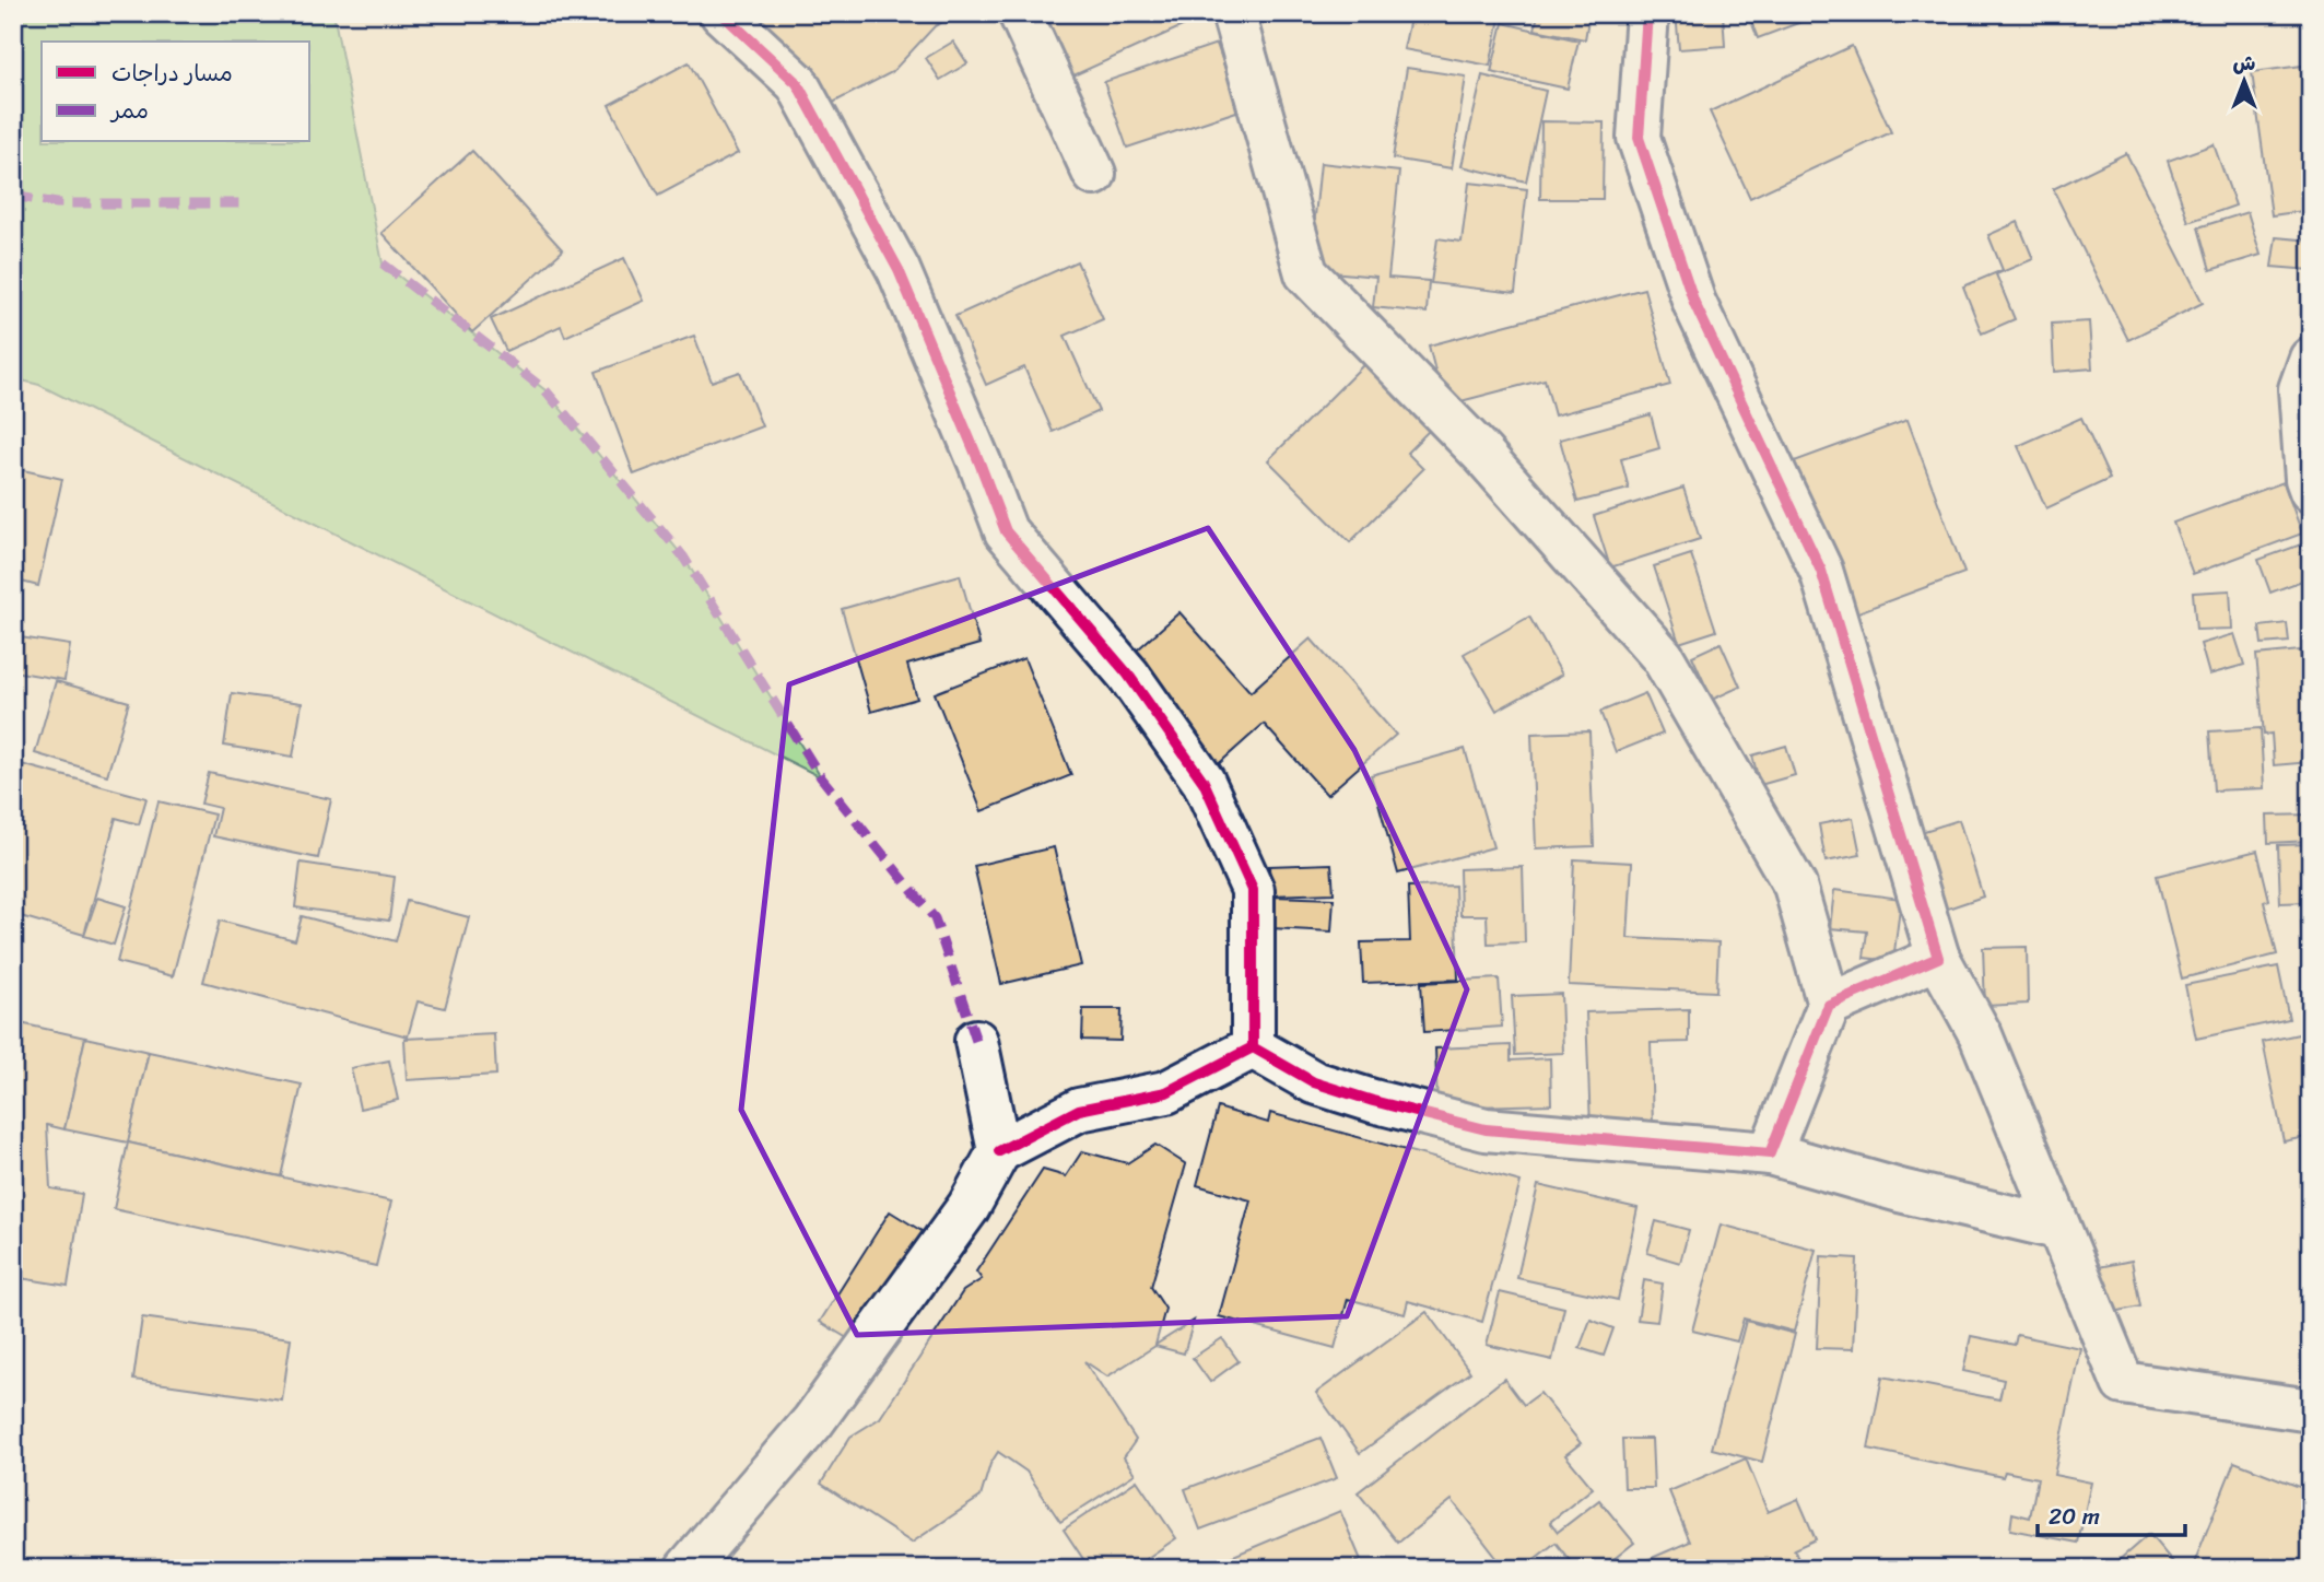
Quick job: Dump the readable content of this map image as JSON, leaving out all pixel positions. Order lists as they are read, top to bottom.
{
  "legend": ["مسار دراجات", "ممر"],
  "scale_bar": "20 m",
  "north": "top"
}
